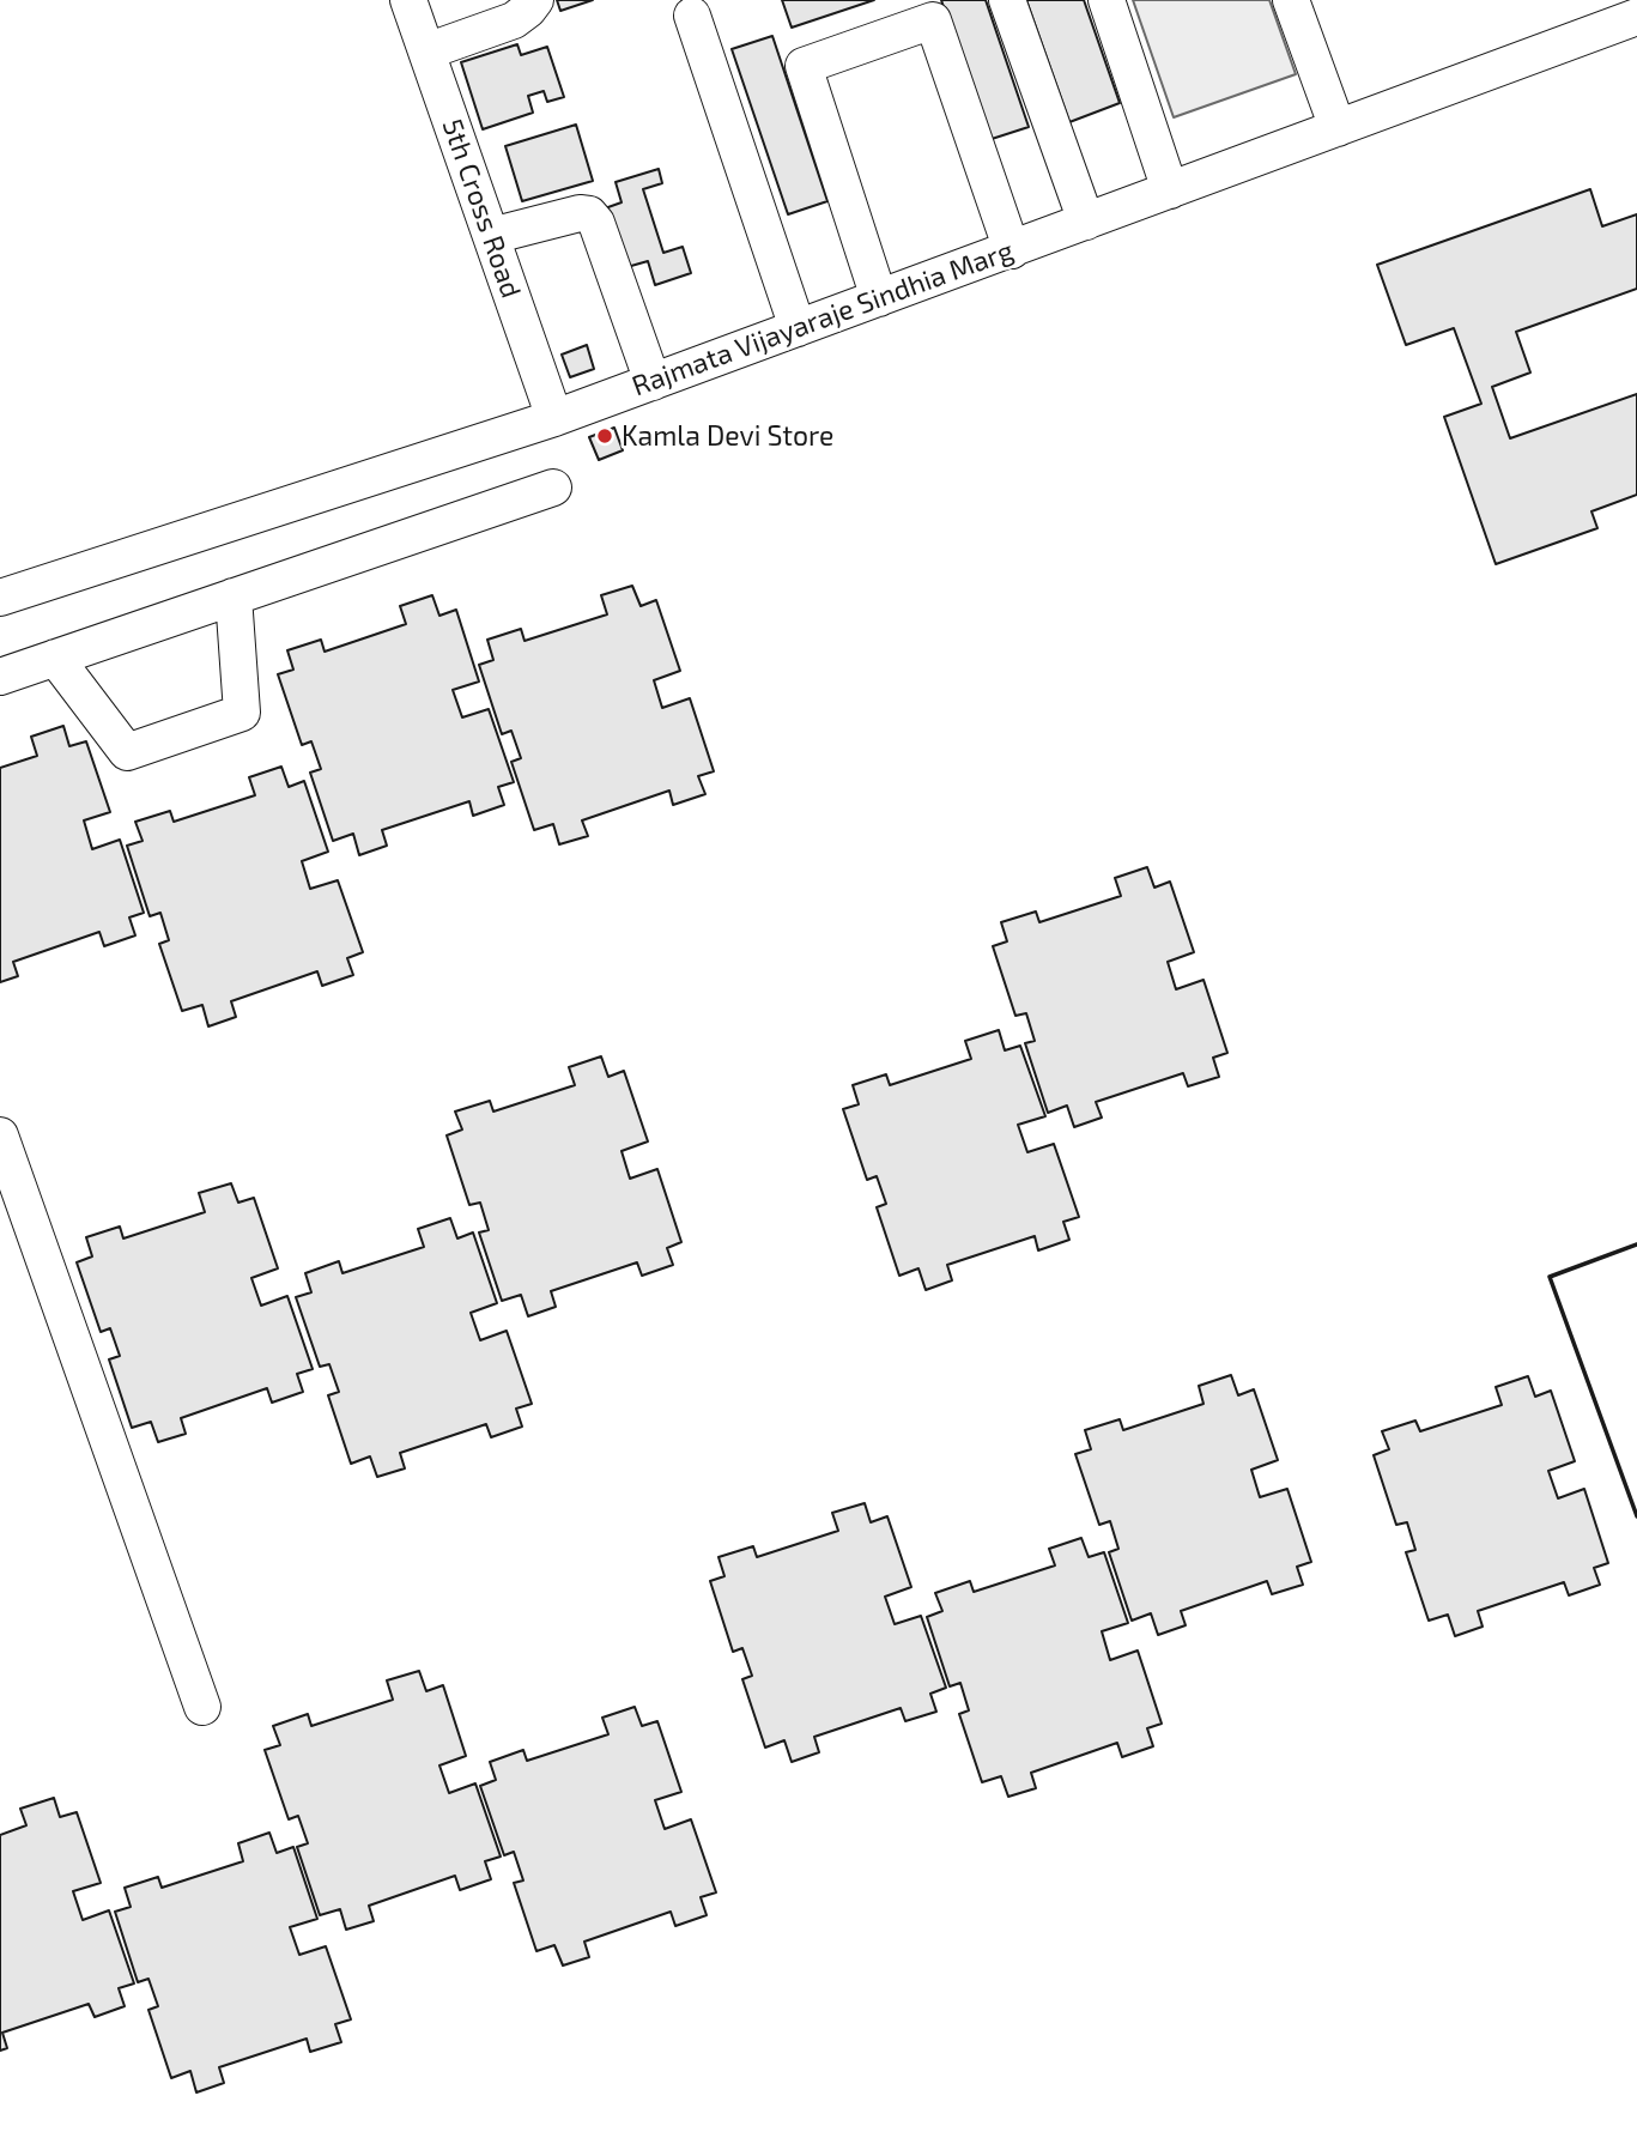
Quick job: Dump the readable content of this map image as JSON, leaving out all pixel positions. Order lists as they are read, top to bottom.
{
  "streets": {
    "street": ["5th Cross Road", "Rajmata Vijayaraje Sindhia Marg"]
  },
  "crossings": [
    ["5th Cross Road", "Rajmata Vijayaraje Sindhia Marg"]
  ],
  "places": ["Kamla Devi Store"]
}
